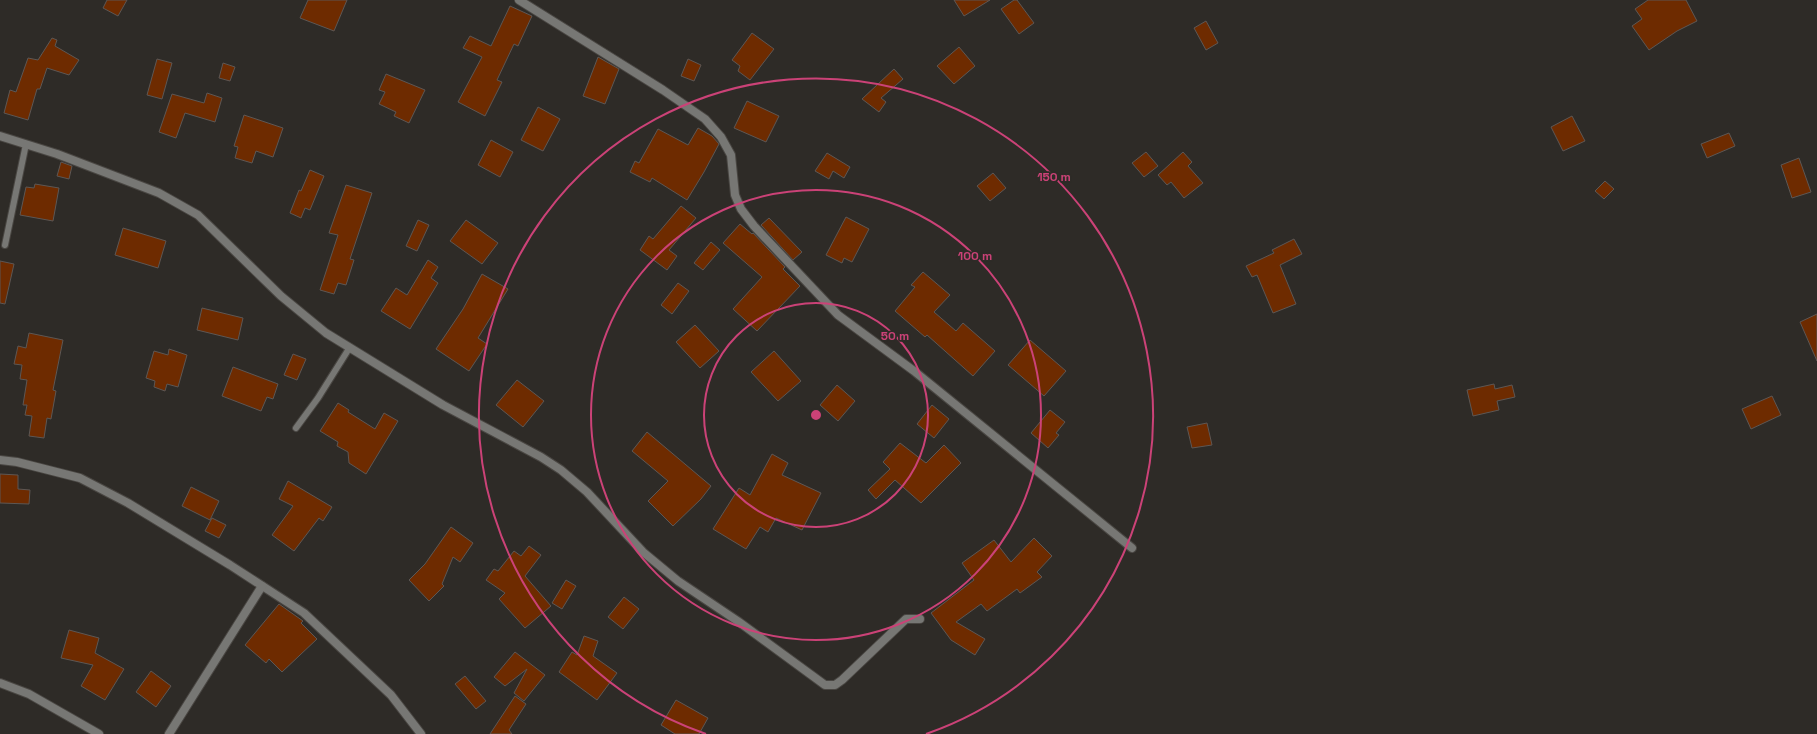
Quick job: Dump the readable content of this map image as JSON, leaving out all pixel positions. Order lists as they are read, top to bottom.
{
  "rings": ["150 m", "100 m", "50 m"]
}
